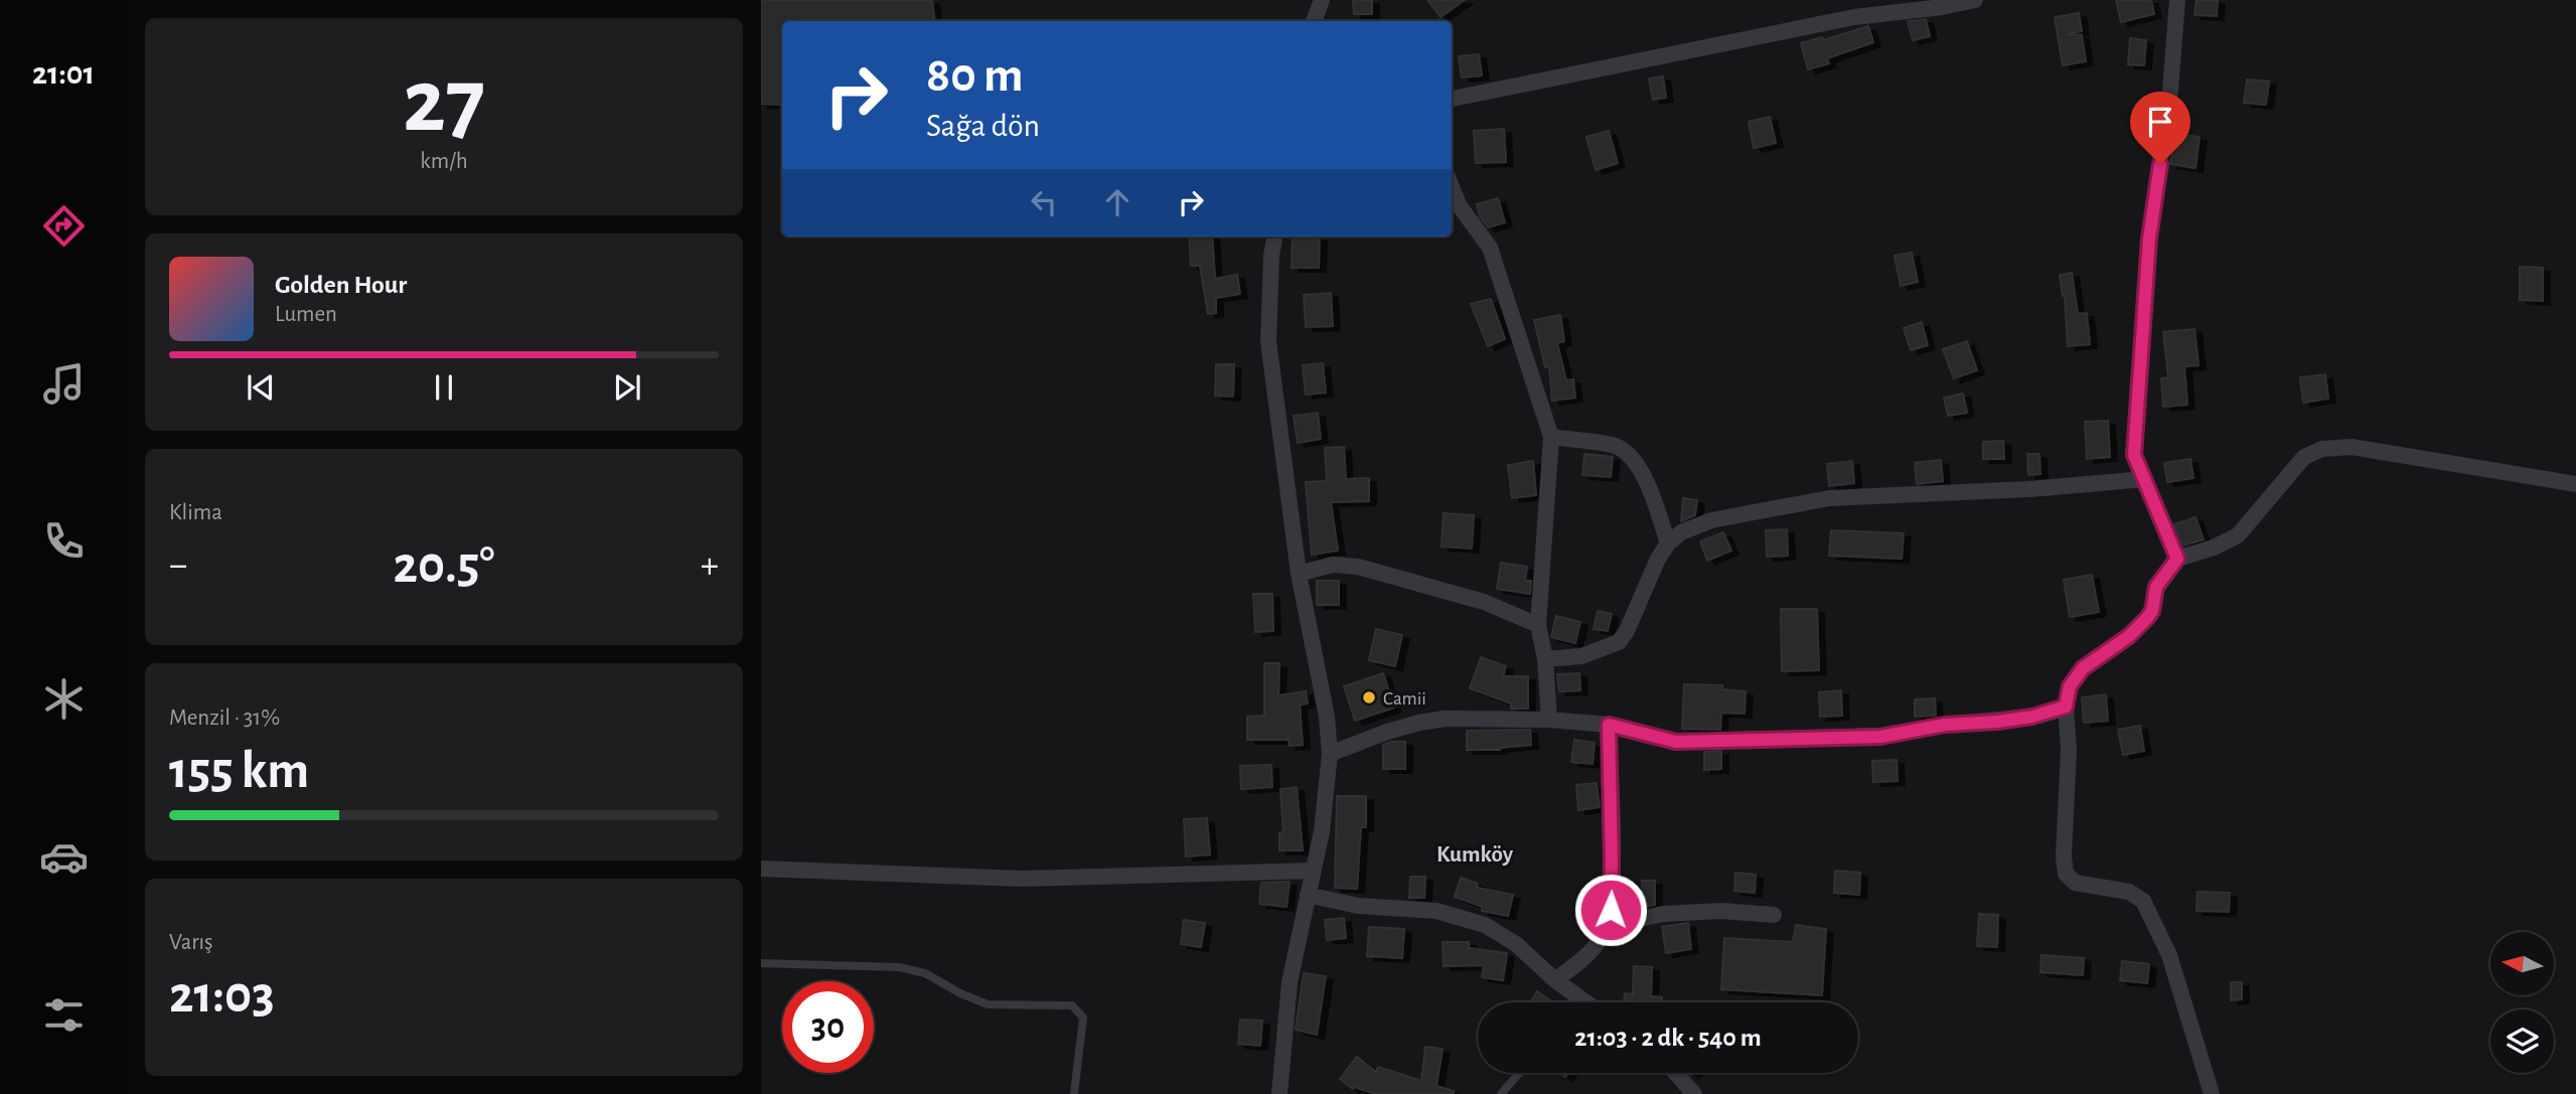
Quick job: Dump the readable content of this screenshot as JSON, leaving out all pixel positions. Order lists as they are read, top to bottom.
{
  "districts": ["Kumköy"],
  "places": ["Camii"],
  "north": "left",
  "page": {
    "tabs": "21:01",
    "tile": [
      ["27", "km/h"],
      "Klima",
      ["Menzil · 31%", "155 km"],
      ["Varış", "21:03"]
    ],
    "turn": ["80 m", "Sağa dön"],
    "song": ["Golden Hour", "Lumen"],
    "heat": ["−", "20.5°", "+"],
    "limit": "30",
    "trip": "21:03 · 2 dk · 540 m"
  }
}
